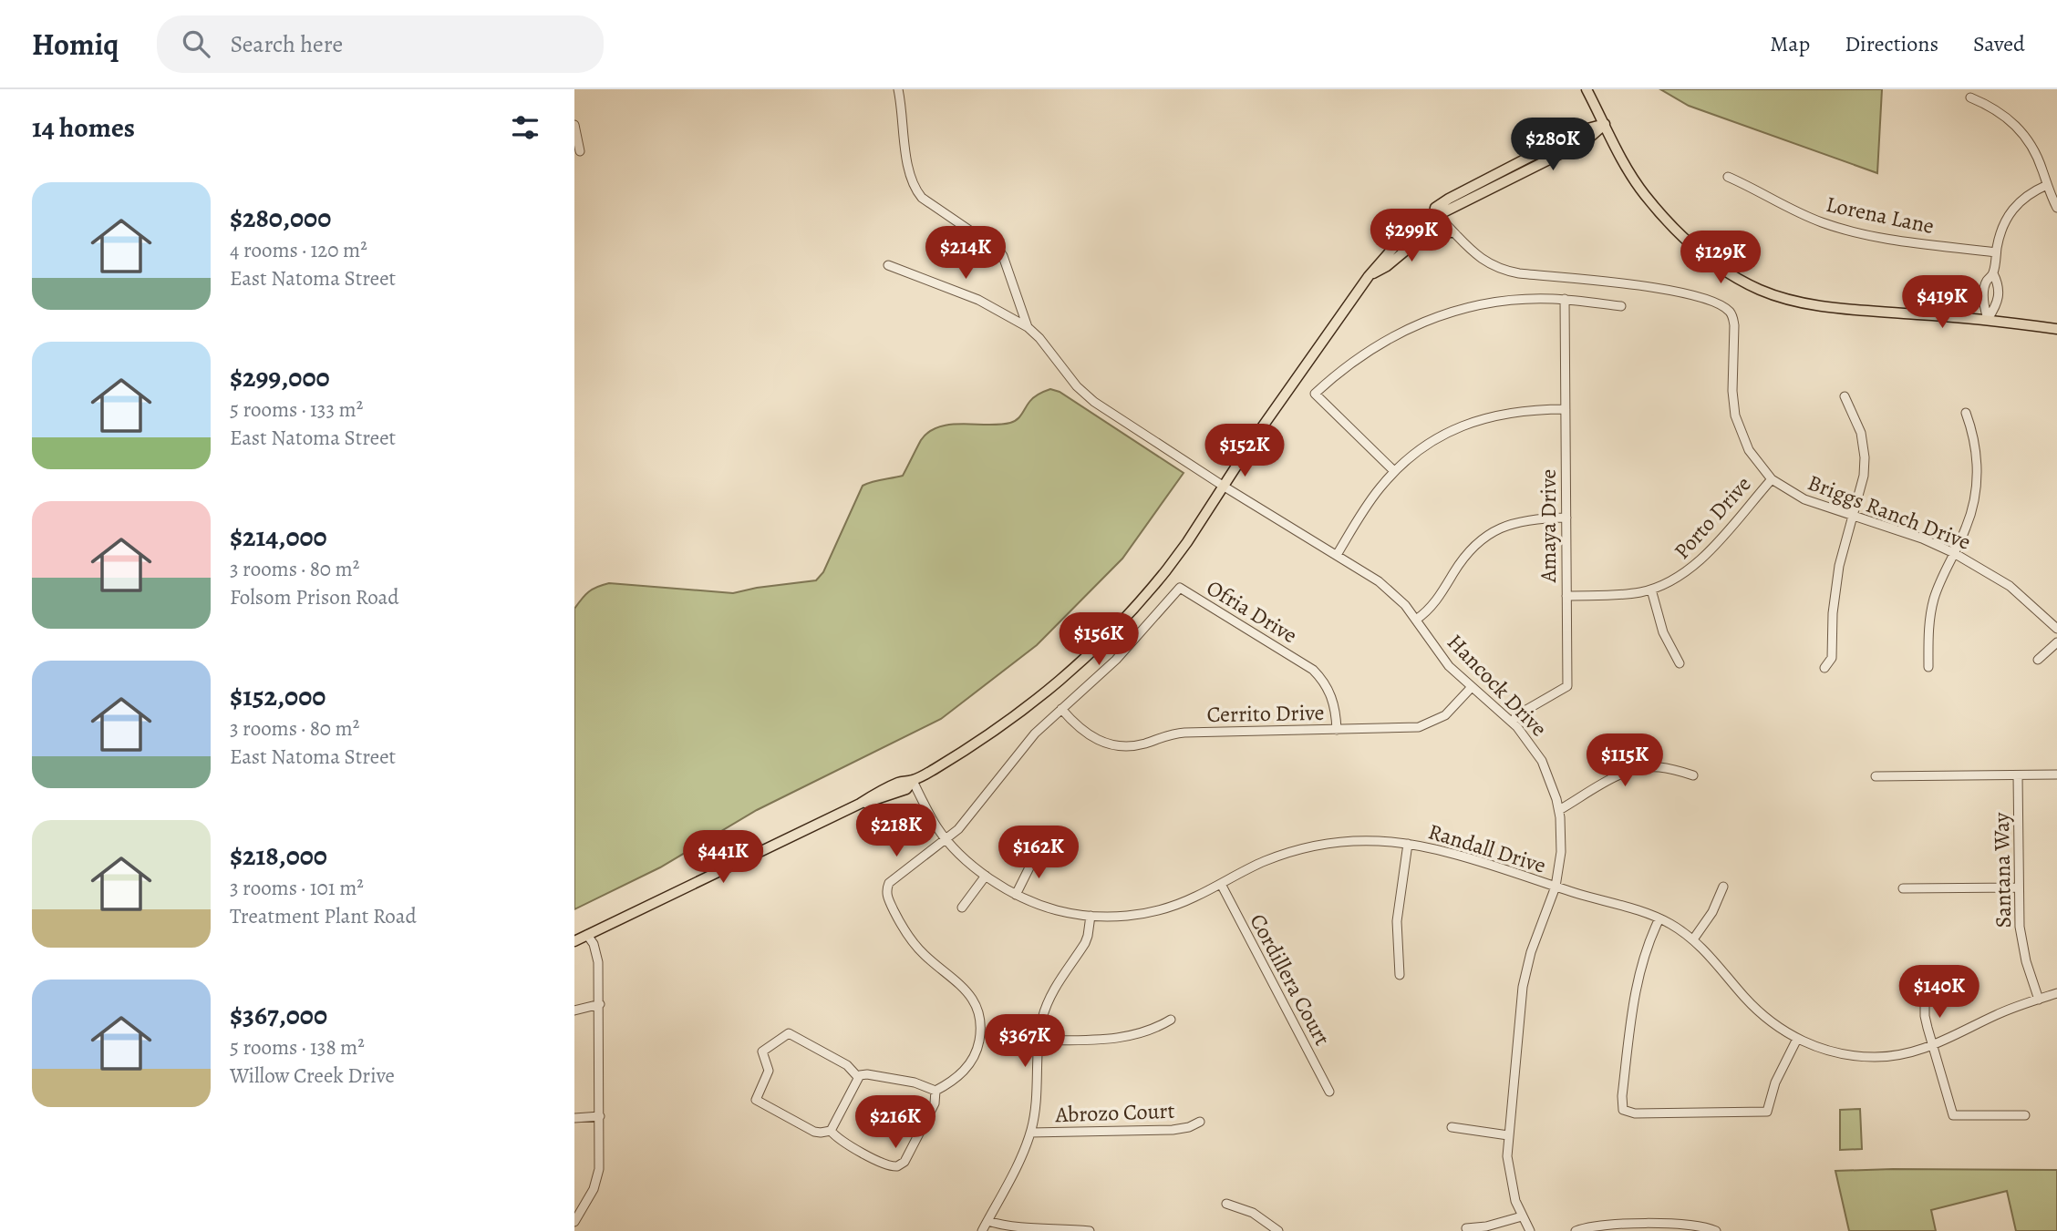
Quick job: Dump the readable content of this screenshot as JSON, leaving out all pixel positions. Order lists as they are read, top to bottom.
{
  "streets": {
    "street": [
      "Lorena Lane",
      "Briggs Ranch Drive",
      "Porto Drive",
      "Amaya Drive",
      "Ofria Drive",
      "Hancock Drive",
      "Cerrito Drive",
      "Randall Drive",
      "Santana Way",
      "Cordillera Court",
      "Abrozo Court"
    ]
  },
  "crossings": [
    ["Briggs Ranch Drive", "Porto Drive"],
    ["Porto Drive", "Amaya Drive"],
    ["Amaya Drive", "Hancock Drive"],
    ["Ofria Drive", "Cerrito Drive"],
    ["Ofria Drive", "Randall Drive"],
    ["Hancock Drive", "Cerrito Drive"],
    ["Hancock Drive", "Randall Drive"],
    ["Randall Drive", "Santana Way"],
    ["Randall Drive", "Cordillera Court"]
  ],
  "page": {
    "header": "Homiq",
    "search": "Search here",
    "nav": ["Map", "Directions", "Saved"],
    "heading": "14 homes",
    "price": [
      "$280K",
      "$299K",
      "$214K",
      "$129K",
      "$419K",
      "$152K",
      "$156K",
      "$115K",
      "$218K",
      "$162K",
      "$441K",
      "$140K",
      "$367K",
      "$216K"
    ],
    "list": [
      {
        "name": "$280,000",
        "note": "4 rooms · 120 m² · East Natoma Street"
      },
      {
        "name": "$299,000",
        "note": "5 rooms · 133 m² · East Natoma Street"
      },
      {
        "name": "$214,000",
        "note": "3 rooms · 80 m² · Folsom Prison Road"
      },
      {
        "name": "$152,000",
        "note": "3 rooms · 80 m² · East Natoma Street"
      },
      {
        "name": "$218,000",
        "note": "3 rooms · 101 m² · Treatment Plant Road"
      },
      {
        "name": "$367,000",
        "note": "5 rooms · 138 m² · Willow Creek Drive"
      }
    ]
  }
}
